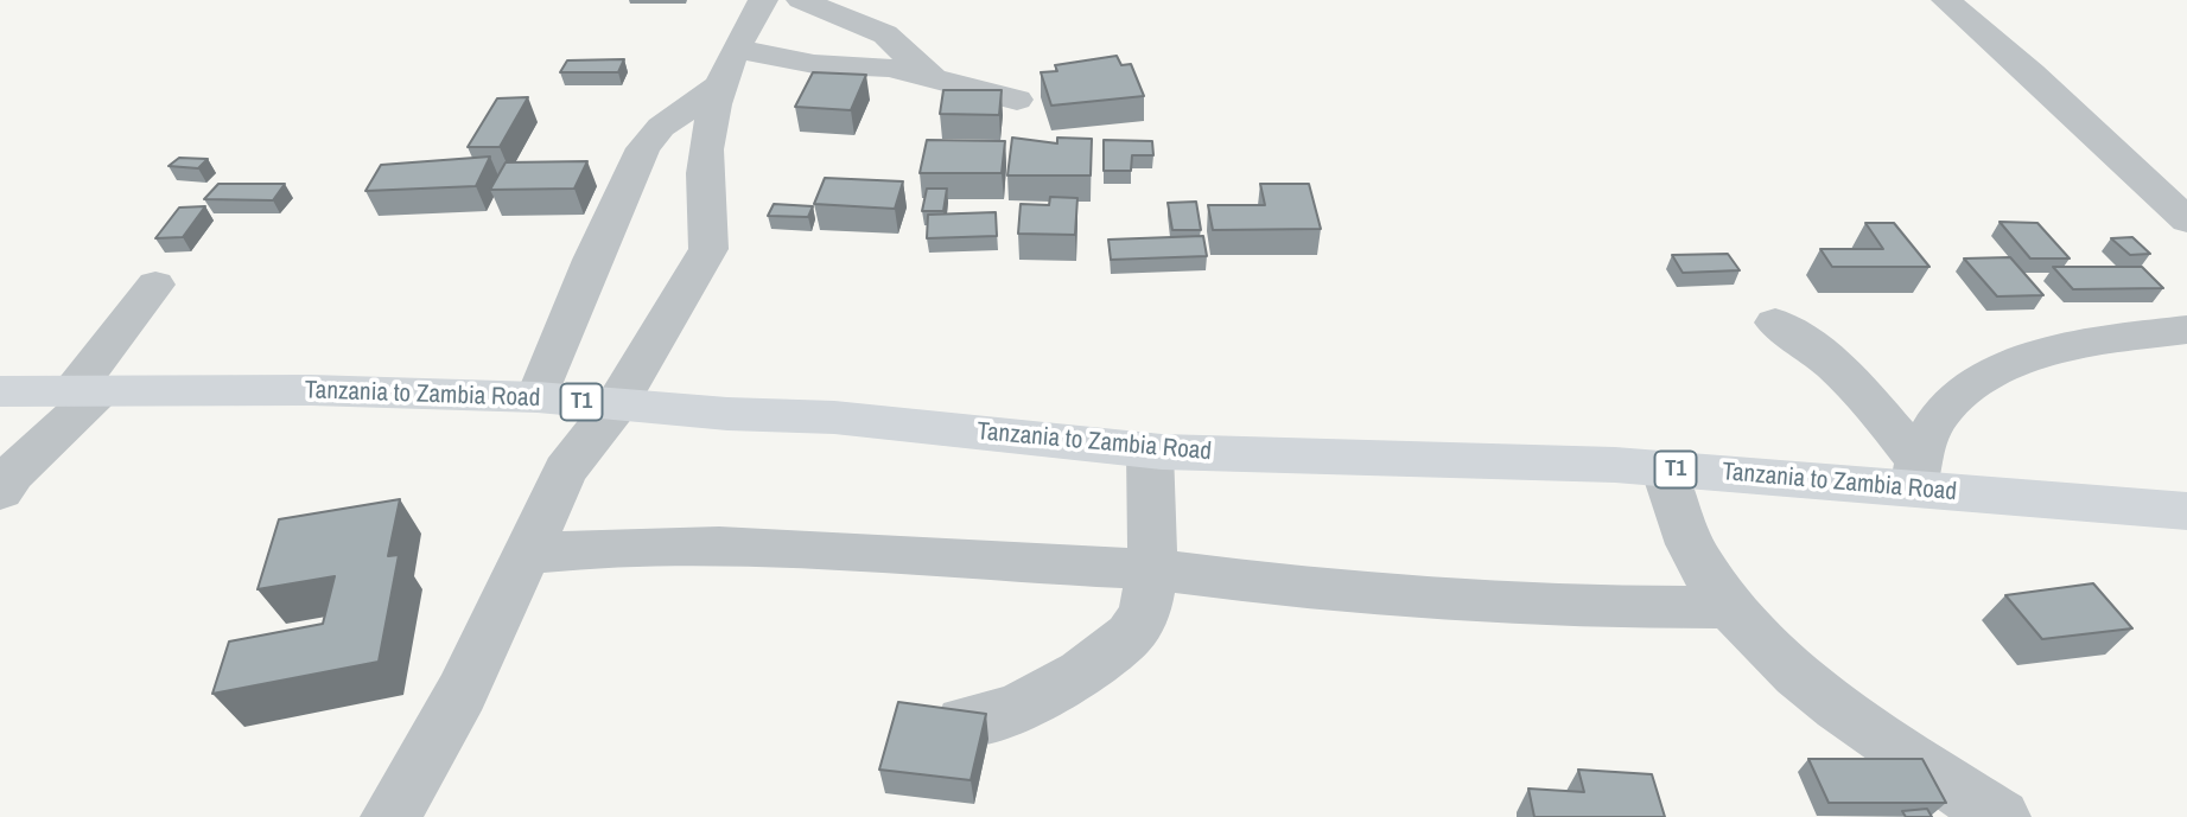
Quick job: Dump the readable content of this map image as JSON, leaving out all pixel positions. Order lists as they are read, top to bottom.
{
  "streets": {
    "highway": ["Tanzania to Zambia Road", "T1"]
  }
}
